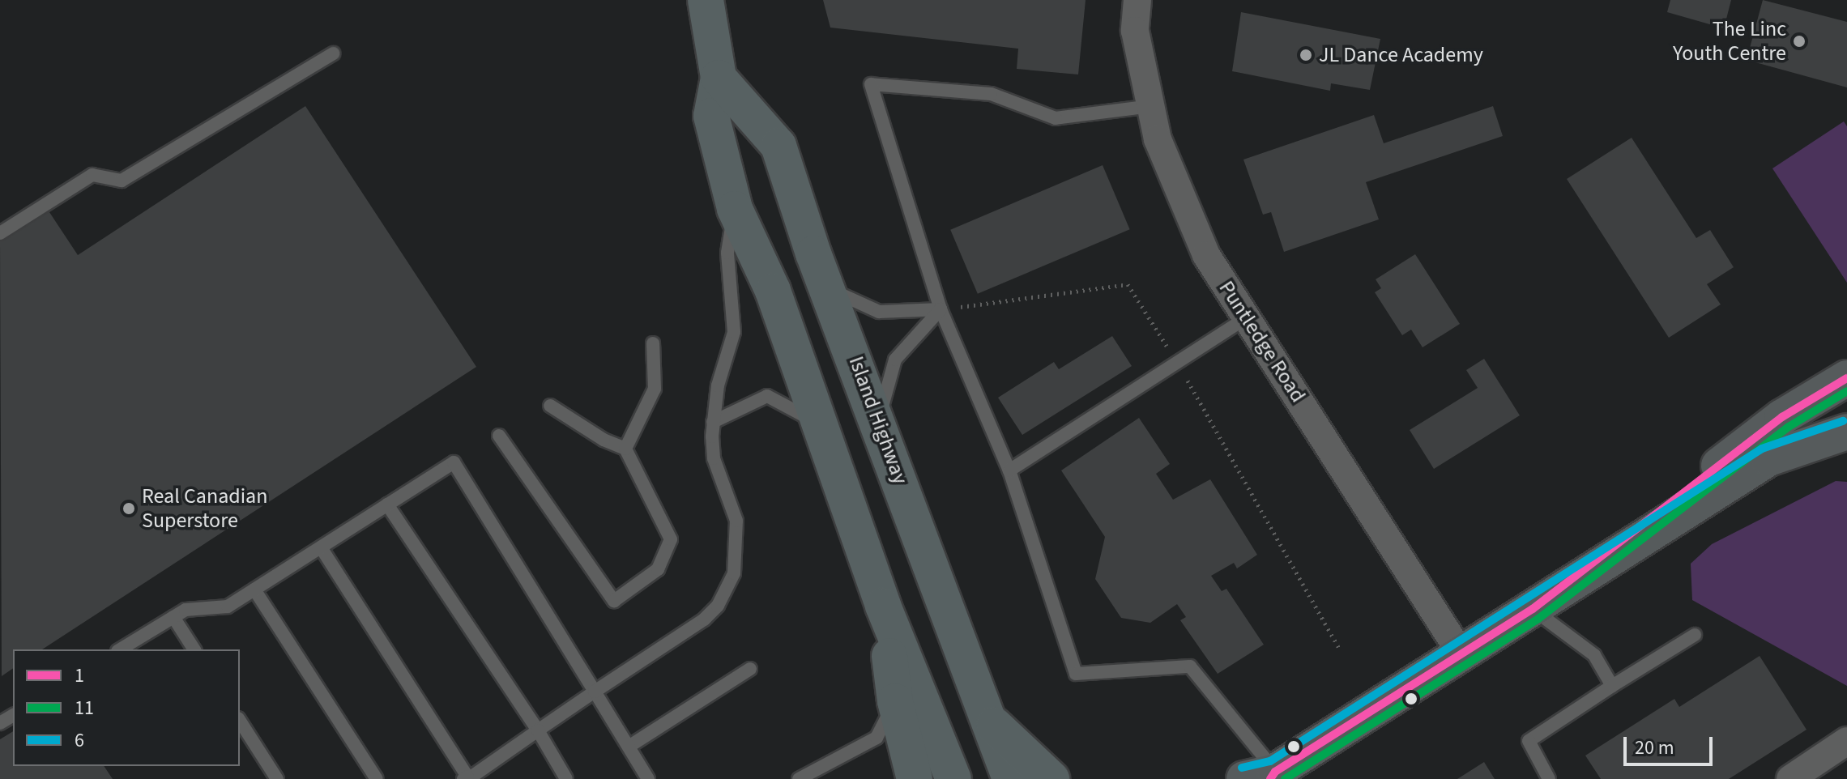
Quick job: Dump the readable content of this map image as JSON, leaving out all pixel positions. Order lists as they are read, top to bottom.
{
  "streets": {
    "main road": ["Island Highway"],
    "street": ["Puntledge Road"]
  },
  "places": ["The Linc Youth Centre", "JL Dance Academy", "Real Canadian Superstore"],
  "lines": ["transit line 1", "transit line 11", "transit line 6"],
  "legend": ["1", "11", "6"],
  "scale_bar": "20 m"
}
